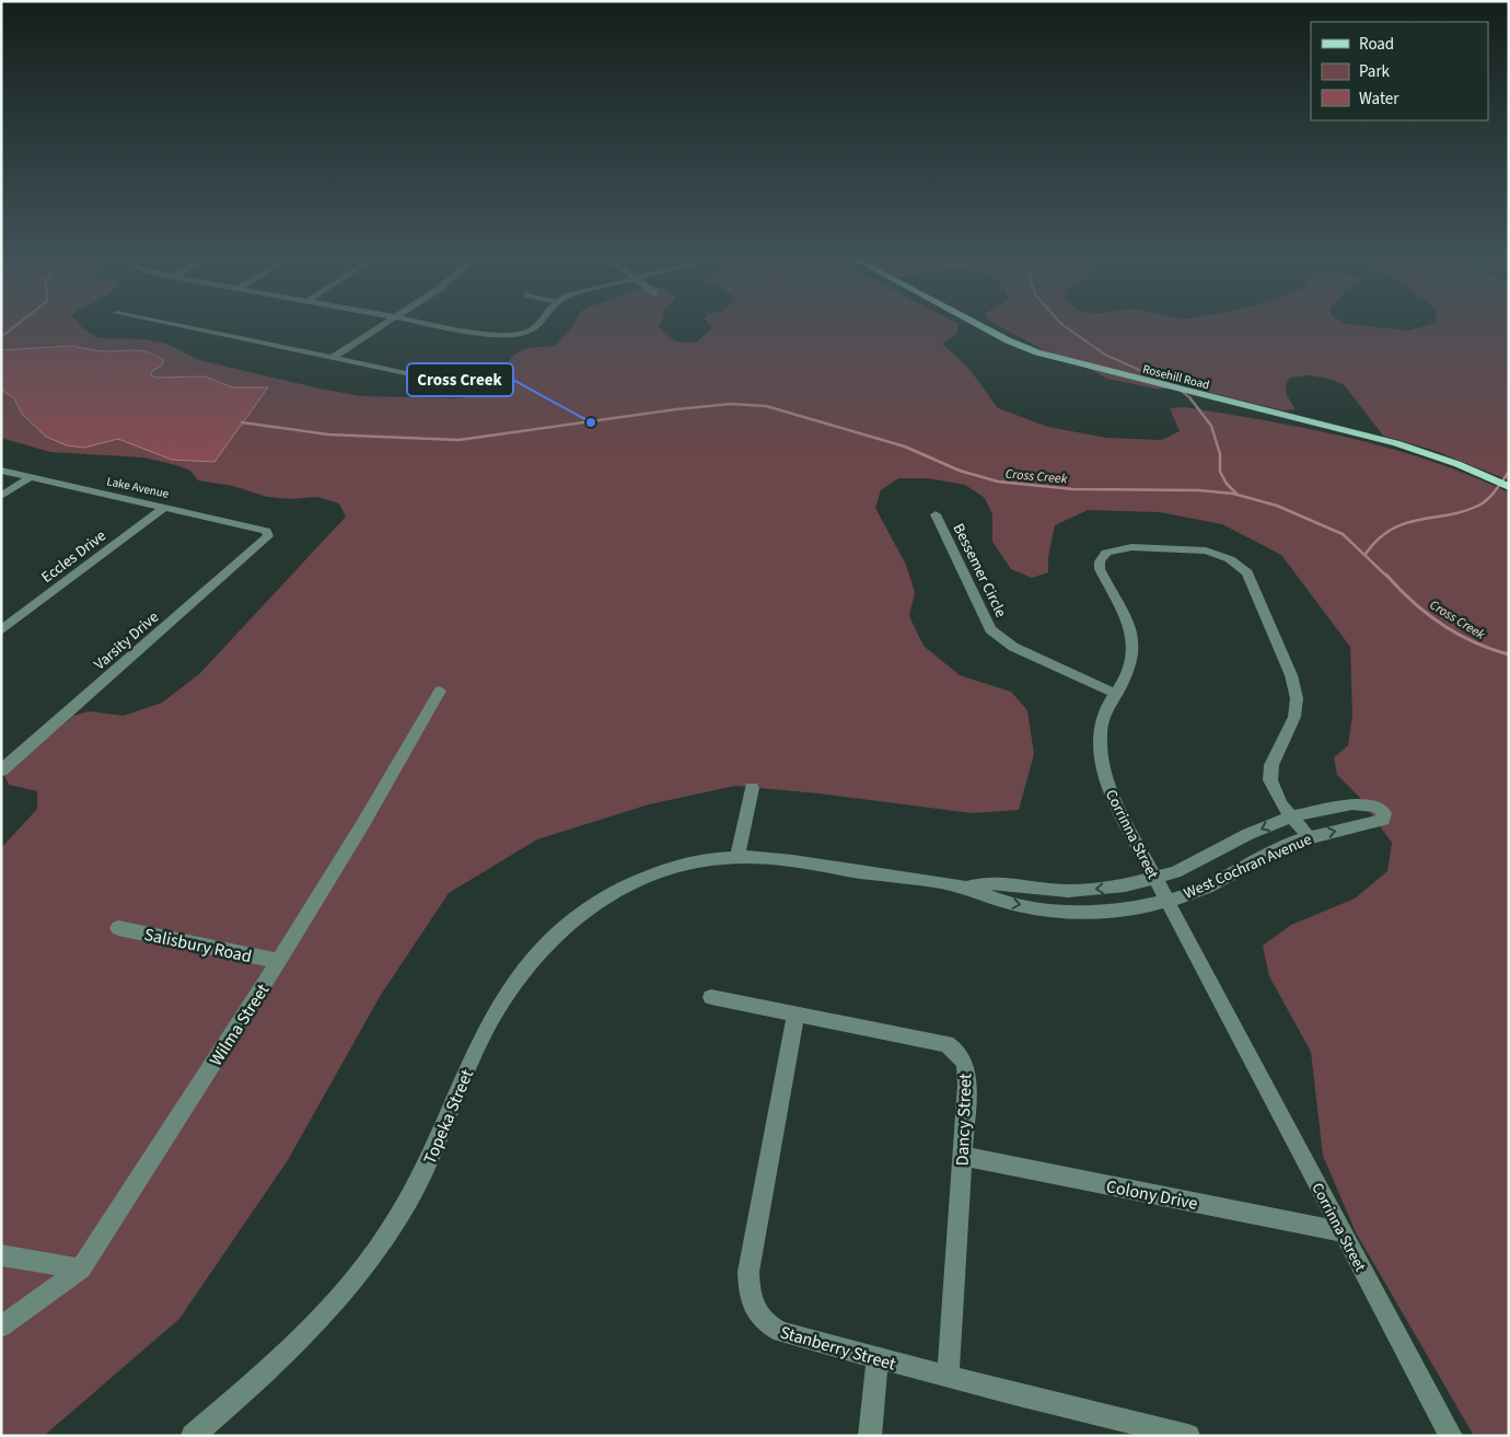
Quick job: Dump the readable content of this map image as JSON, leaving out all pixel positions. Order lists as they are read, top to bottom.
{
  "streets": {
    "main road": ["Rosehill Road"],
    "street": [
      "Lake Avenue",
      "Eccles Drive",
      "Bessemer Circle",
      "Varsity Drive",
      "Corrinna Street",
      "West Cochran Avenue",
      "Salisbury Road",
      "Wilma Street",
      "Topeka Street",
      "Dancy Street",
      "Colony Drive",
      "Stanberry Street"
    ]
  },
  "crossings": [
    ["Lake Avenue", "Eccles Drive"],
    ["Lake Avenue", "Varsity Drive"],
    ["Bessemer Circle", "Corrinna Street"],
    ["Corrinna Street", "West Cochran Avenue"],
    ["Corrinna Street", "Colony Drive"],
    ["West Cochran Avenue", "Topeka Street"],
    ["Salisbury Road", "Wilma Street"],
    ["Dancy Street", "Colony Drive"],
    ["Dancy Street", "Stanberry Street"]
  ],
  "water": ["Cross Creek"],
  "places": ["Cross Creek"],
  "legend": ["Road", "Park", "Water"]
}
